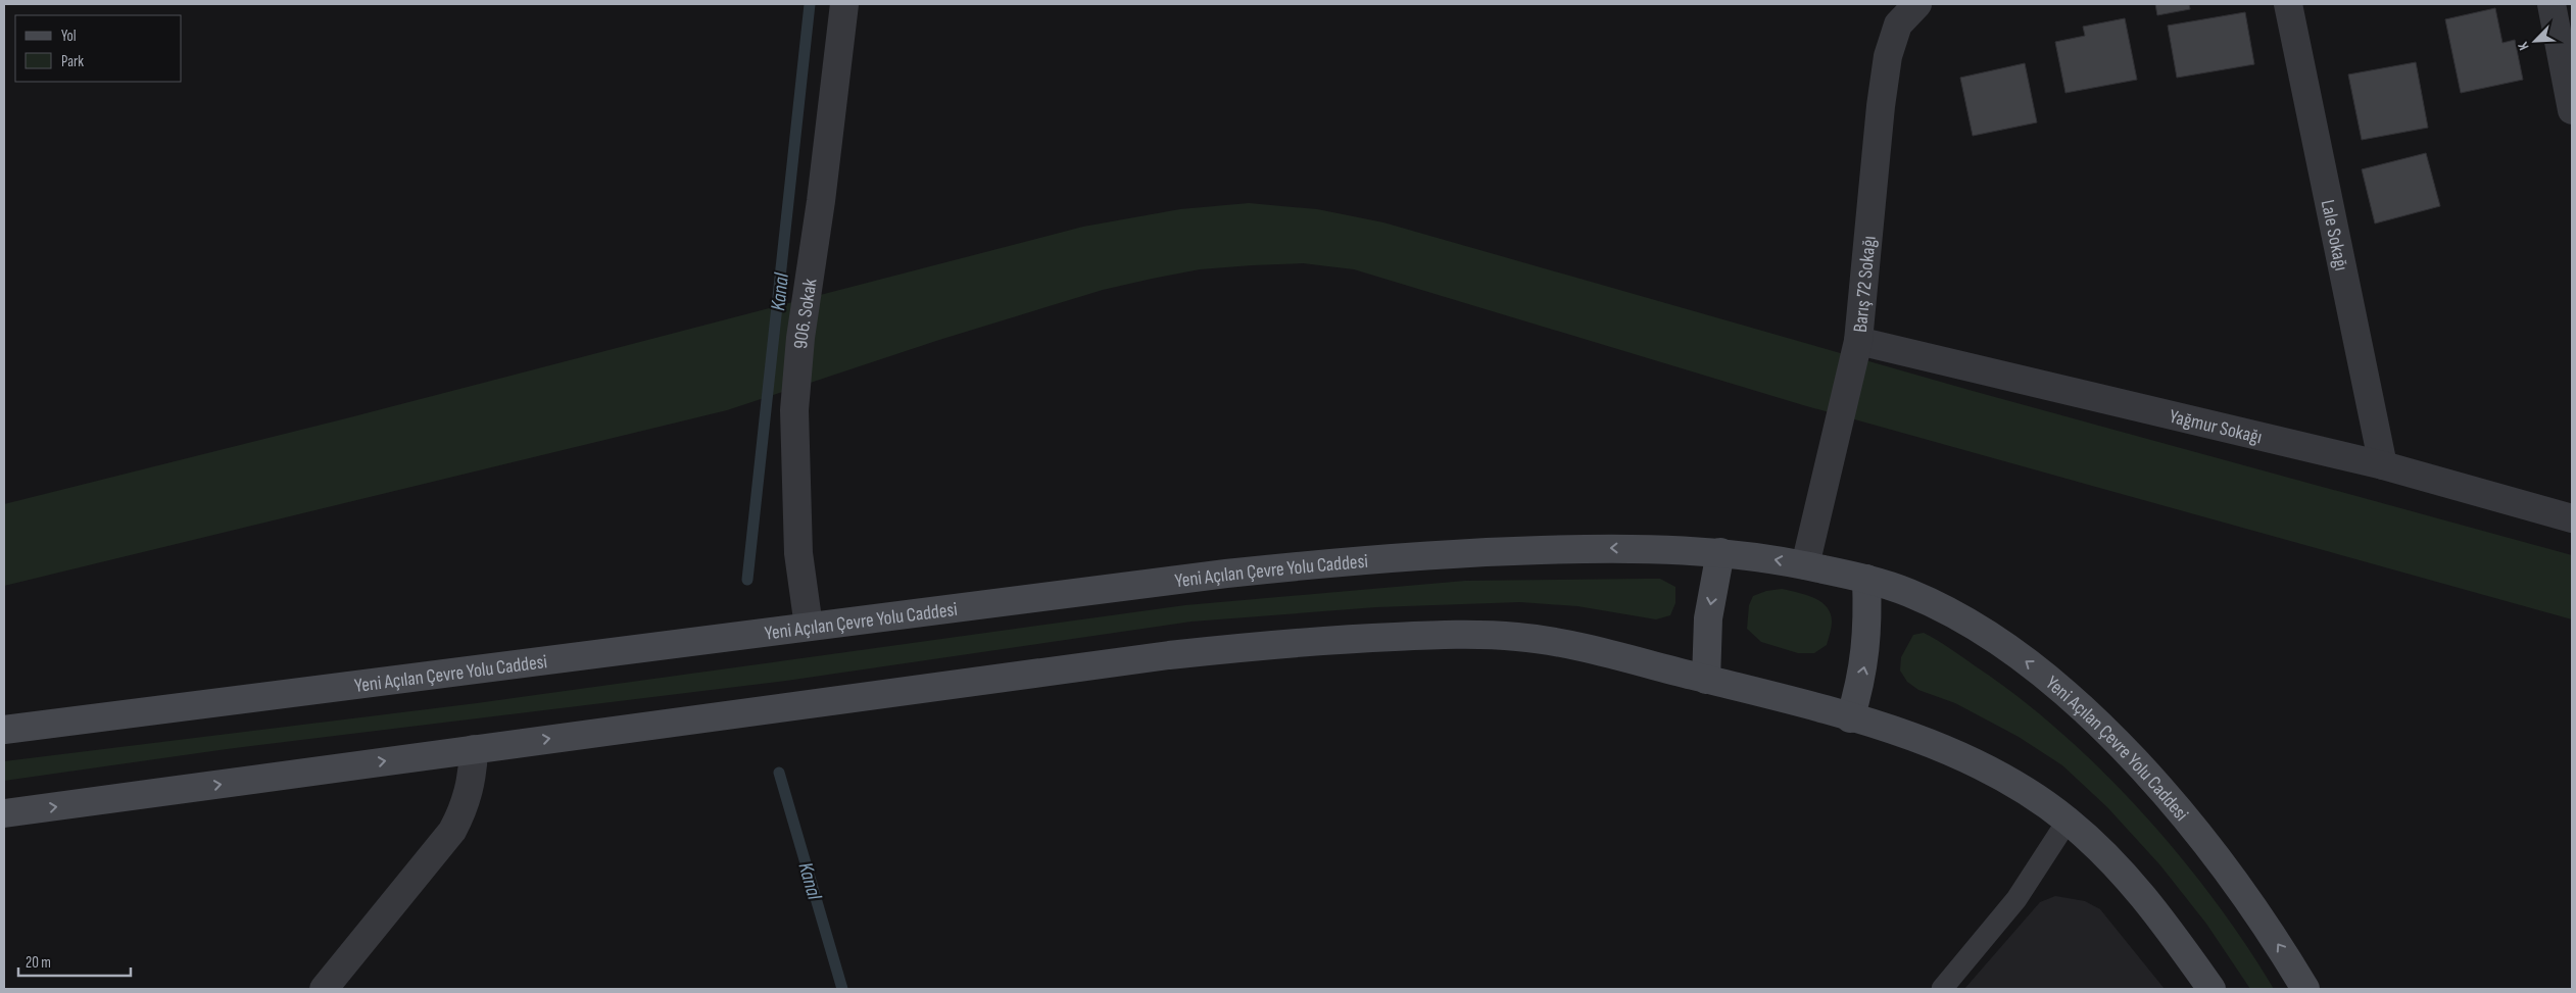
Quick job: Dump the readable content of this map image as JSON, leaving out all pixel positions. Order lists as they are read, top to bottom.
{
  "streets": {
    "main road": ["Yeni Açılan Çevre Yolu Caddesi"],
    "street": [
      "Lale Sokağı",
      "Barış 72 Sokağı",
      "906. Sokak",
      "Yağmur Sokağı"
    ]
  },
  "crossings": [
    ["Lale Sokağı", "Yağmur Sokağı"],
    ["Barış 72 Sokağı", "Yağmur Sokağı"],
    ["Barış 72 Sokağı", "Yeni Açılan Çevre Yolu Caddesi"],
    ["906. Sokak", "Yeni Açılan Çevre Yolu Caddesi"]
  ],
  "water": ["Kanal"],
  "legend": ["Yol", "Park"],
  "scale_bar": "20 m",
  "north": "bottom left"
}
